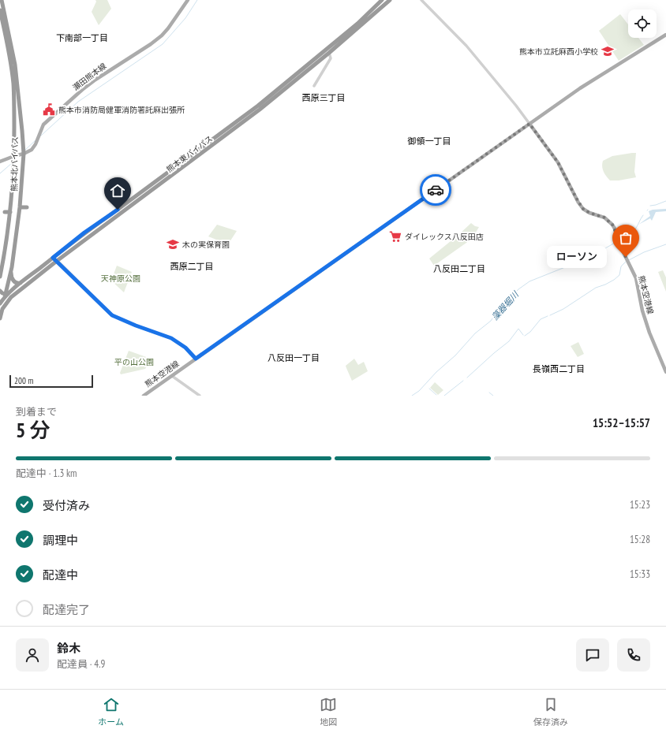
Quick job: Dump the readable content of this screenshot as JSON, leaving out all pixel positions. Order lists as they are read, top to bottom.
{
  "streets": {
    "highway": ["熊本東バイパス", "熊本北バイパス"],
    "main road": ["瀬田熊本線", "熊本空港線"]
  },
  "crossings": [
    ["瀬田熊本線", "熊本北バイパス"],
    ["熊本東バイパス", "熊本北バイパス"]
  ],
  "districts": [
    "下南部一丁目",
    "西原三丁目",
    "御領一丁目",
    "西原二丁目",
    "八反田二丁目",
    "八反田一丁目",
    "長嶺西二丁目"
  ],
  "water": ["藻器堀川"],
  "parks": ["天神原公園", "平の山公園"],
  "places": {
    "school or university": ["熊本市立託麻西小学校", "木の実保育園"],
    "public building": ["熊本市消防局健軍消防署託麻出張所"],
    "supermarket": ["ダイレックス八反田店"],
    "other": ["ローソン"]
  },
  "scale_bar": "200 m",
  "page": {
    "bubble": "ローソン",
    "scale": "200 m",
    "heading": ["5 分", "到着まで", "15:52–15:57"],
    "panel": ["鈴木", "配達員 · 4.9"],
    "bar": "配達中 · 1.3 km",
    "list": [
      ["受付済み", "15:23"],
      ["調理中", "15:28"],
      ["配達中", "15:33"],
      "配達完了"
    ],
    "tabs": ["ホーム", "地図", "保存済み"]
  }
}
